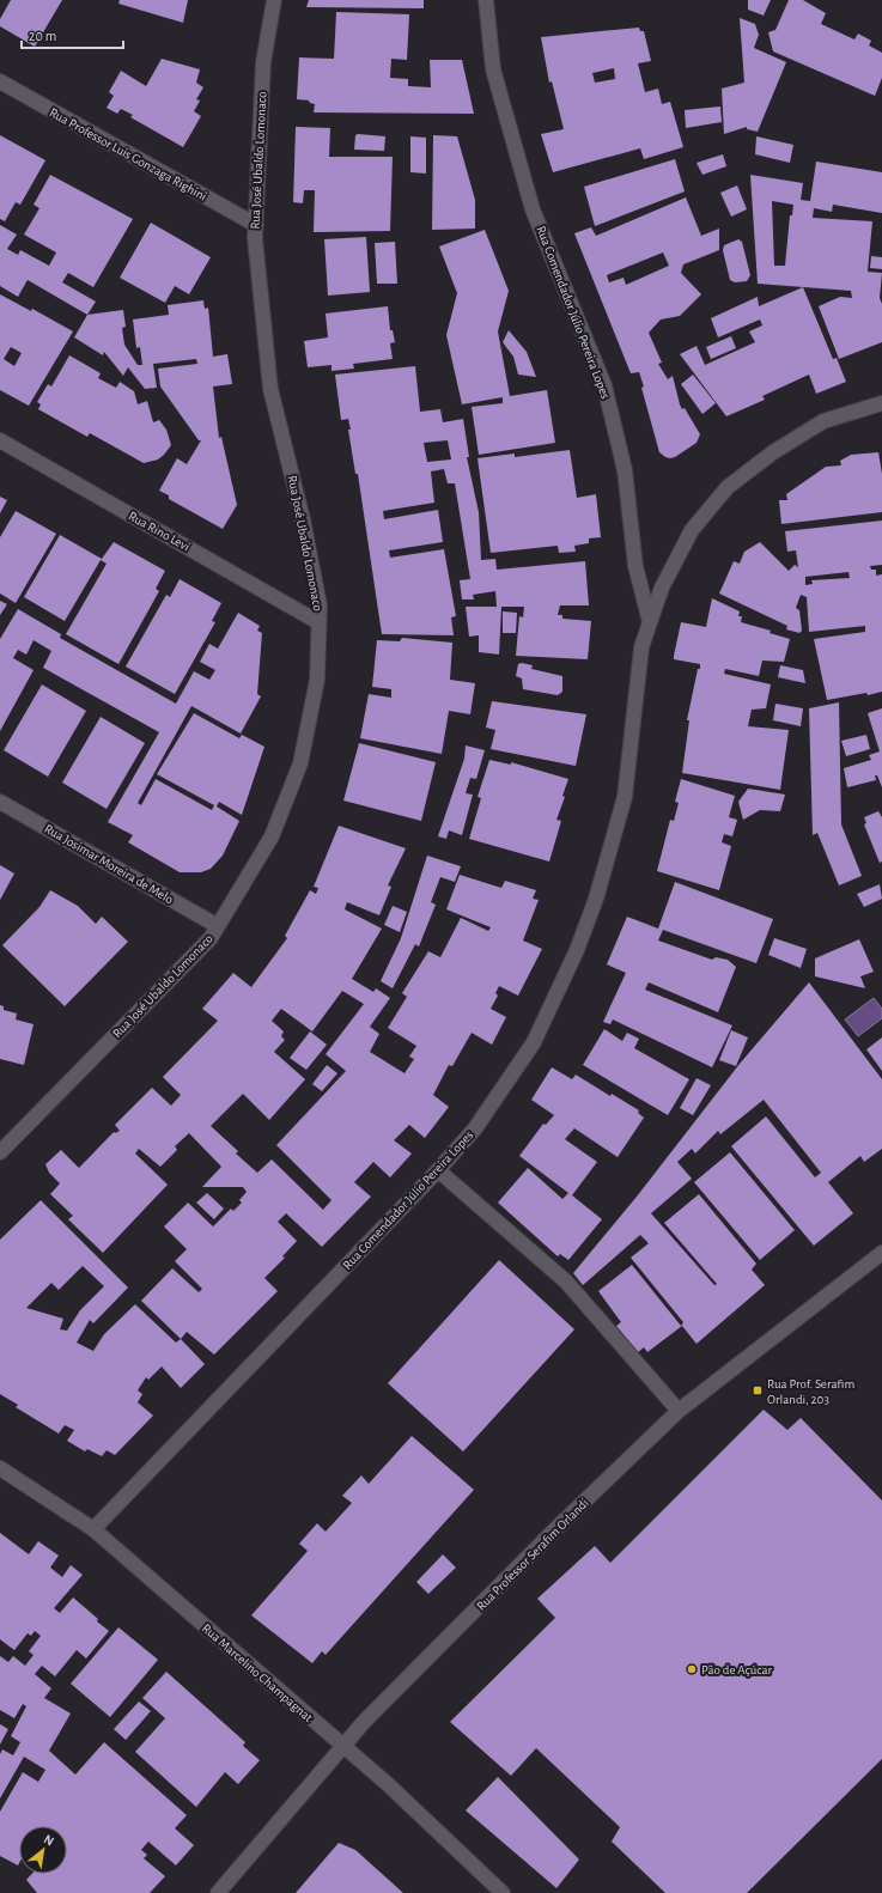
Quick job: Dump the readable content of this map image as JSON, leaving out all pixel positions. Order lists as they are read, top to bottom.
{
  "streets": {
    "street": [
      "Rua Professor Luis Gonzaga Righini",
      "Rua José Ubaldo Lomonaco",
      "Rua Comendador Júlio Pereira Lopes",
      "Rua Rino Levi",
      "Rua Josimar Moreira de Melo",
      "Rua Professor Serafim Orlandi",
      "Rua Marcelino Champagnat"
    ]
  },
  "crossings": [
    ["Rua Professor Luis Gonzaga Righini", "Rua José Ubaldo Lomonaco"],
    ["Rua José Ubaldo Lomonaco", "Rua Rino Levi"],
    ["Rua José Ubaldo Lomonaco", "Rua Josimar Moreira de Melo"],
    ["Rua Comendador Júlio Pereira Lopes", "Rua Marcelino Champagnat"],
    ["Rua Professor Serafim Orlandi", "Rua Marcelino Champagnat"]
  ],
  "places": {
    "transit": ["Rua Prof. Serafim Orlandi, 203"],
    "other": ["Pão de Açúcar"]
  },
  "scale_bar": "20 m",
  "north": "top right"
}
